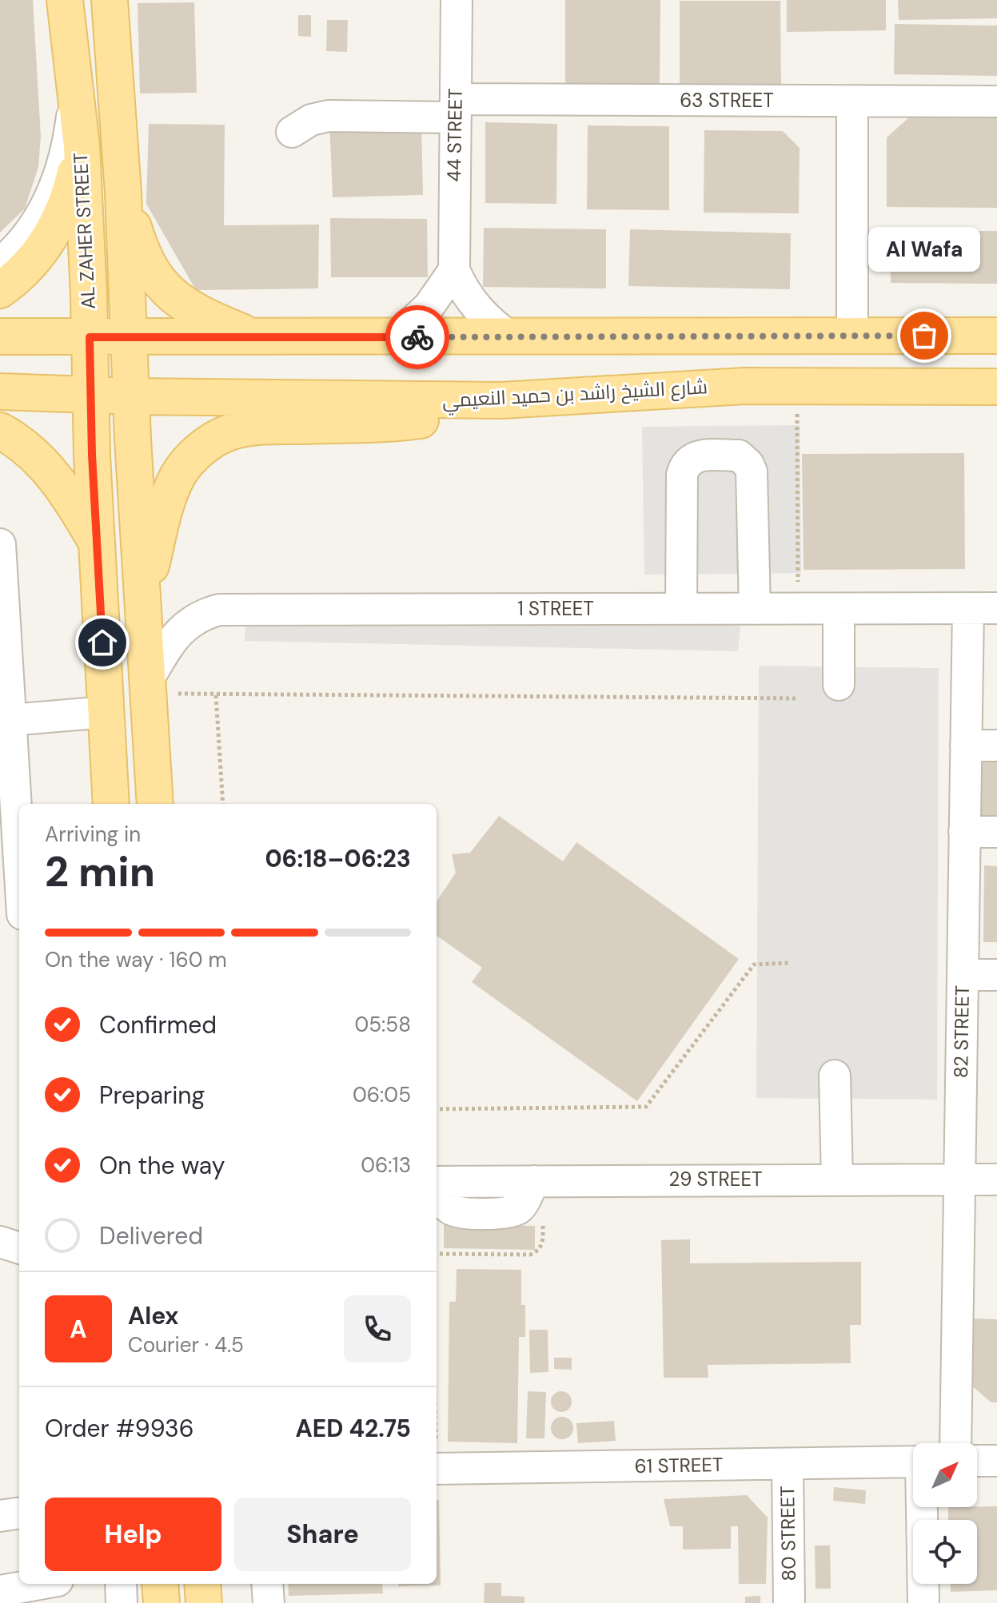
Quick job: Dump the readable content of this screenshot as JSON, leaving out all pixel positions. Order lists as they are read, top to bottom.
{
  "streets": {
    "main road": ["AL ZAHER STREET", "شارع الشيخ راشد بن حميد النعيمي"],
    "street": [
      "63 STREET",
      "44 STREET",
      "1 STREET",
      "82 STREET",
      "29 STREET",
      "61 STREET",
      "80 STREET"
    ]
  },
  "crossings": [
    ["63 STREET", "44 STREET"],
    ["AL ZAHER STREET", "شارع الشيخ راشد بن حميد النعيمي"],
    ["AL ZAHER STREET", "1 STREET"],
    ["1 STREET", "82 STREET"],
    ["82 STREET", "29 STREET"],
    ["61 STREET", "80 STREET"]
  ],
  "places": ["Al Wafa"],
  "north": "top right",
  "page": {
    "bubble": "Al Wafa",
    "heading": ["2 min", "Arriving in", "06:18–06:23"],
    "panel": [
      "Alex",
      "Courier · 4.5",
      "Order #9936",
      "AED 42.75"
    ],
    "bar": "On the way · 160 m",
    "list": [
      ["Confirmed", "05:58"],
      ["Preparing", "06:05"],
      ["On the way", "06:13"],
      "Delivered"
    ],
    "round": "A",
    "buttons": ["Help", "Share"]
  }
}
